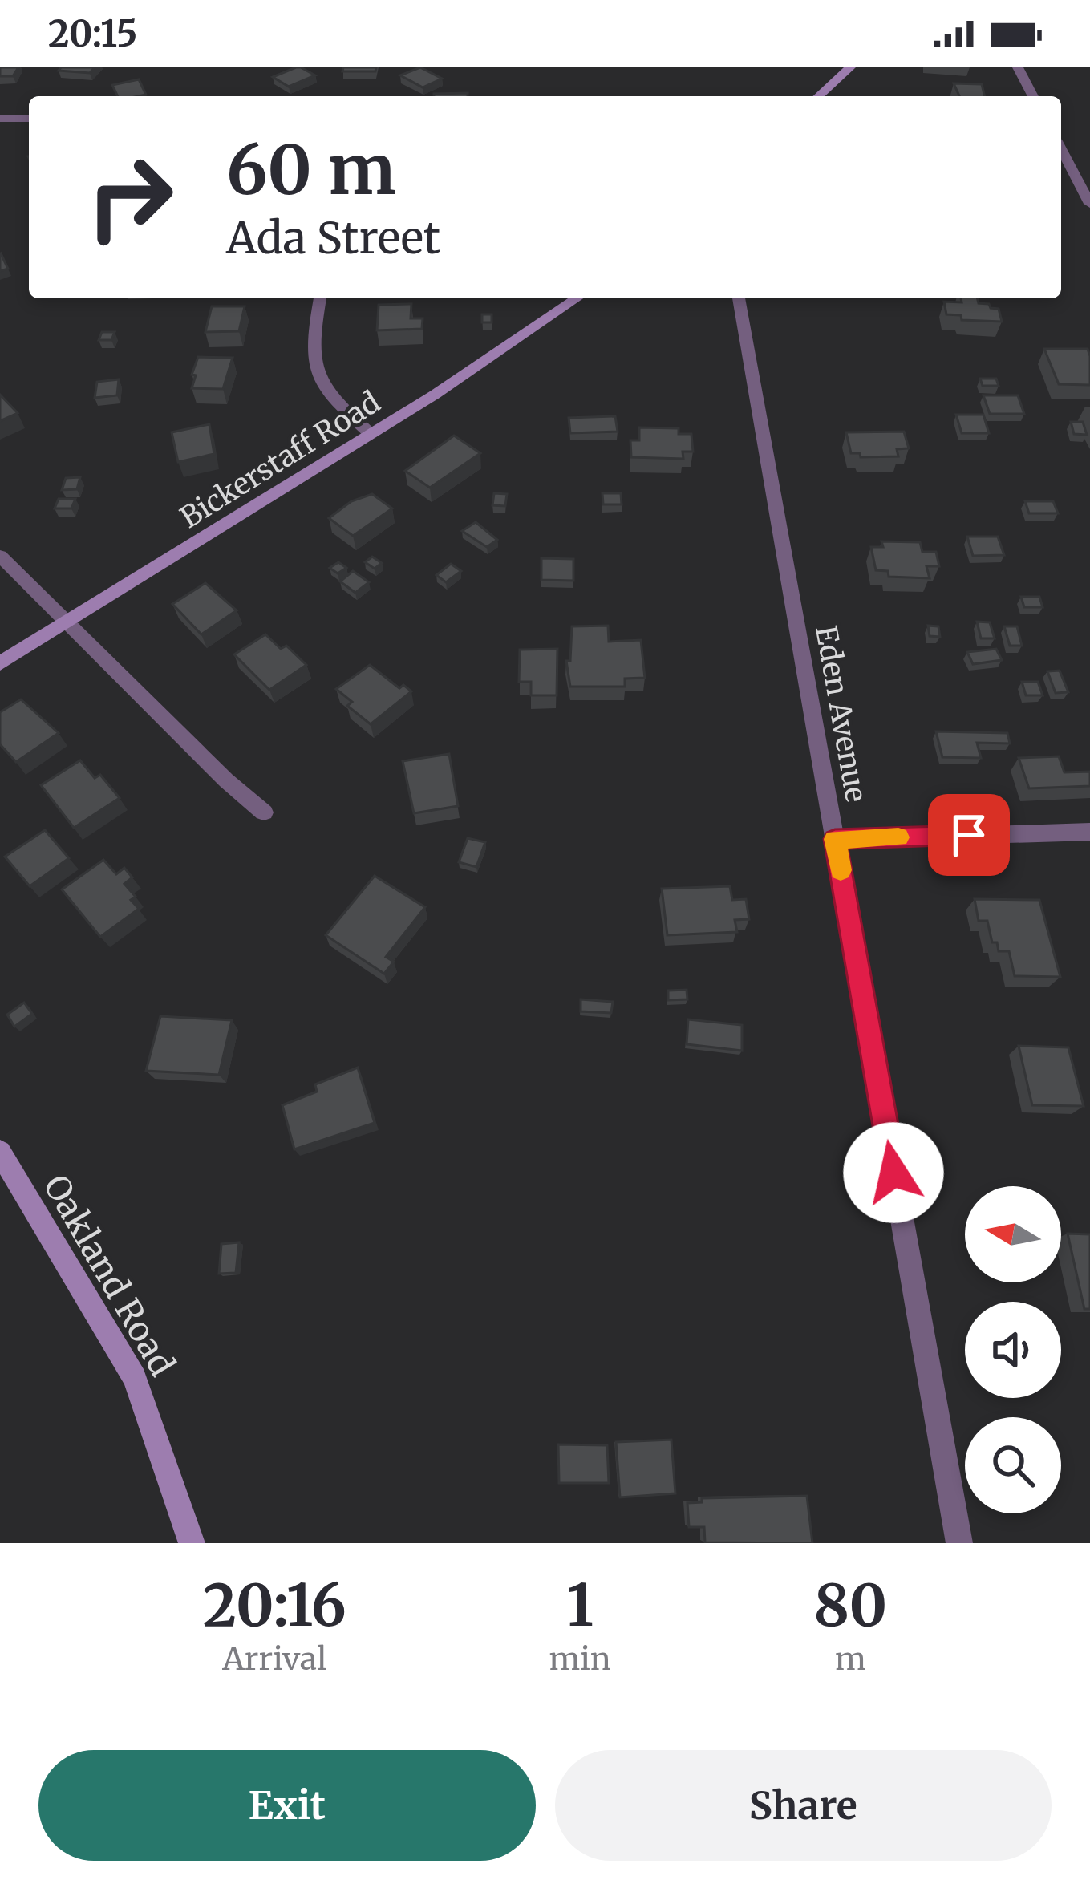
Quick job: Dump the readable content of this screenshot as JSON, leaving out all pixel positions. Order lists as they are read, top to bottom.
{
  "streets": {
    "street": ["Bickerstaff Road", "Eden Avenue", "Oakland Road"]
  },
  "north": "left",
  "page": {
    "status": "20:15",
    "turn": ["60 m", "Ada Street"],
    "eta": [
      "20:16",
      "Arrival",
      "1",
      "min",
      "80",
      "m"
    ],
    "buttons": ["Exit", "Share"]
  }
}
